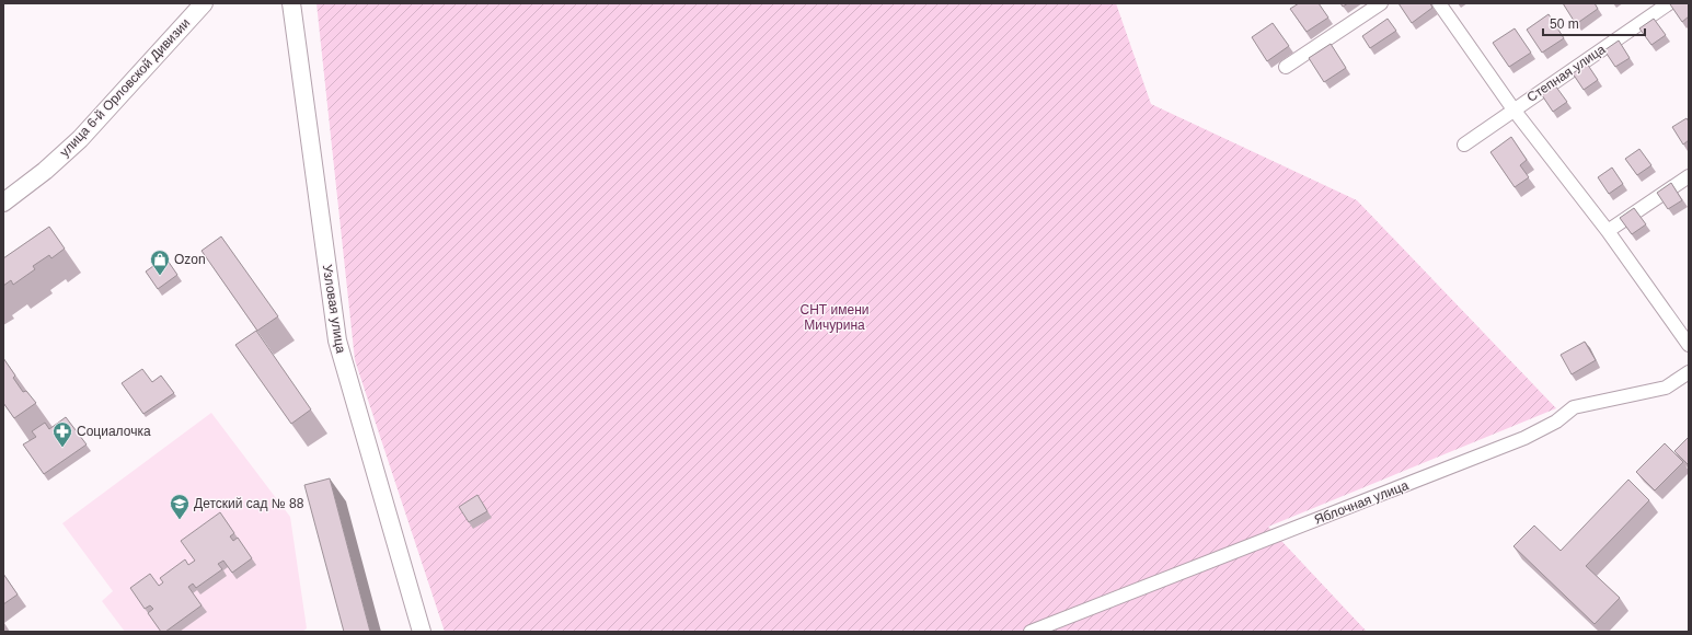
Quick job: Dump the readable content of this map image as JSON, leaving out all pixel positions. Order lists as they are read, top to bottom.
{
  "streets": {
    "street": [
      "Степная улица",
      "улица 6-й Орловской Дивизии",
      "Узловая улица",
      "Яблочная улица"
    ]
  },
  "parks": ["СНТ имени Мичурина"],
  "places": {
    "shop": ["Ozon"],
    "pharmacy": ["Социалочка"],
    "school or university": ["Детский сад № 88"]
  },
  "scale_bar": "50 m"
}
